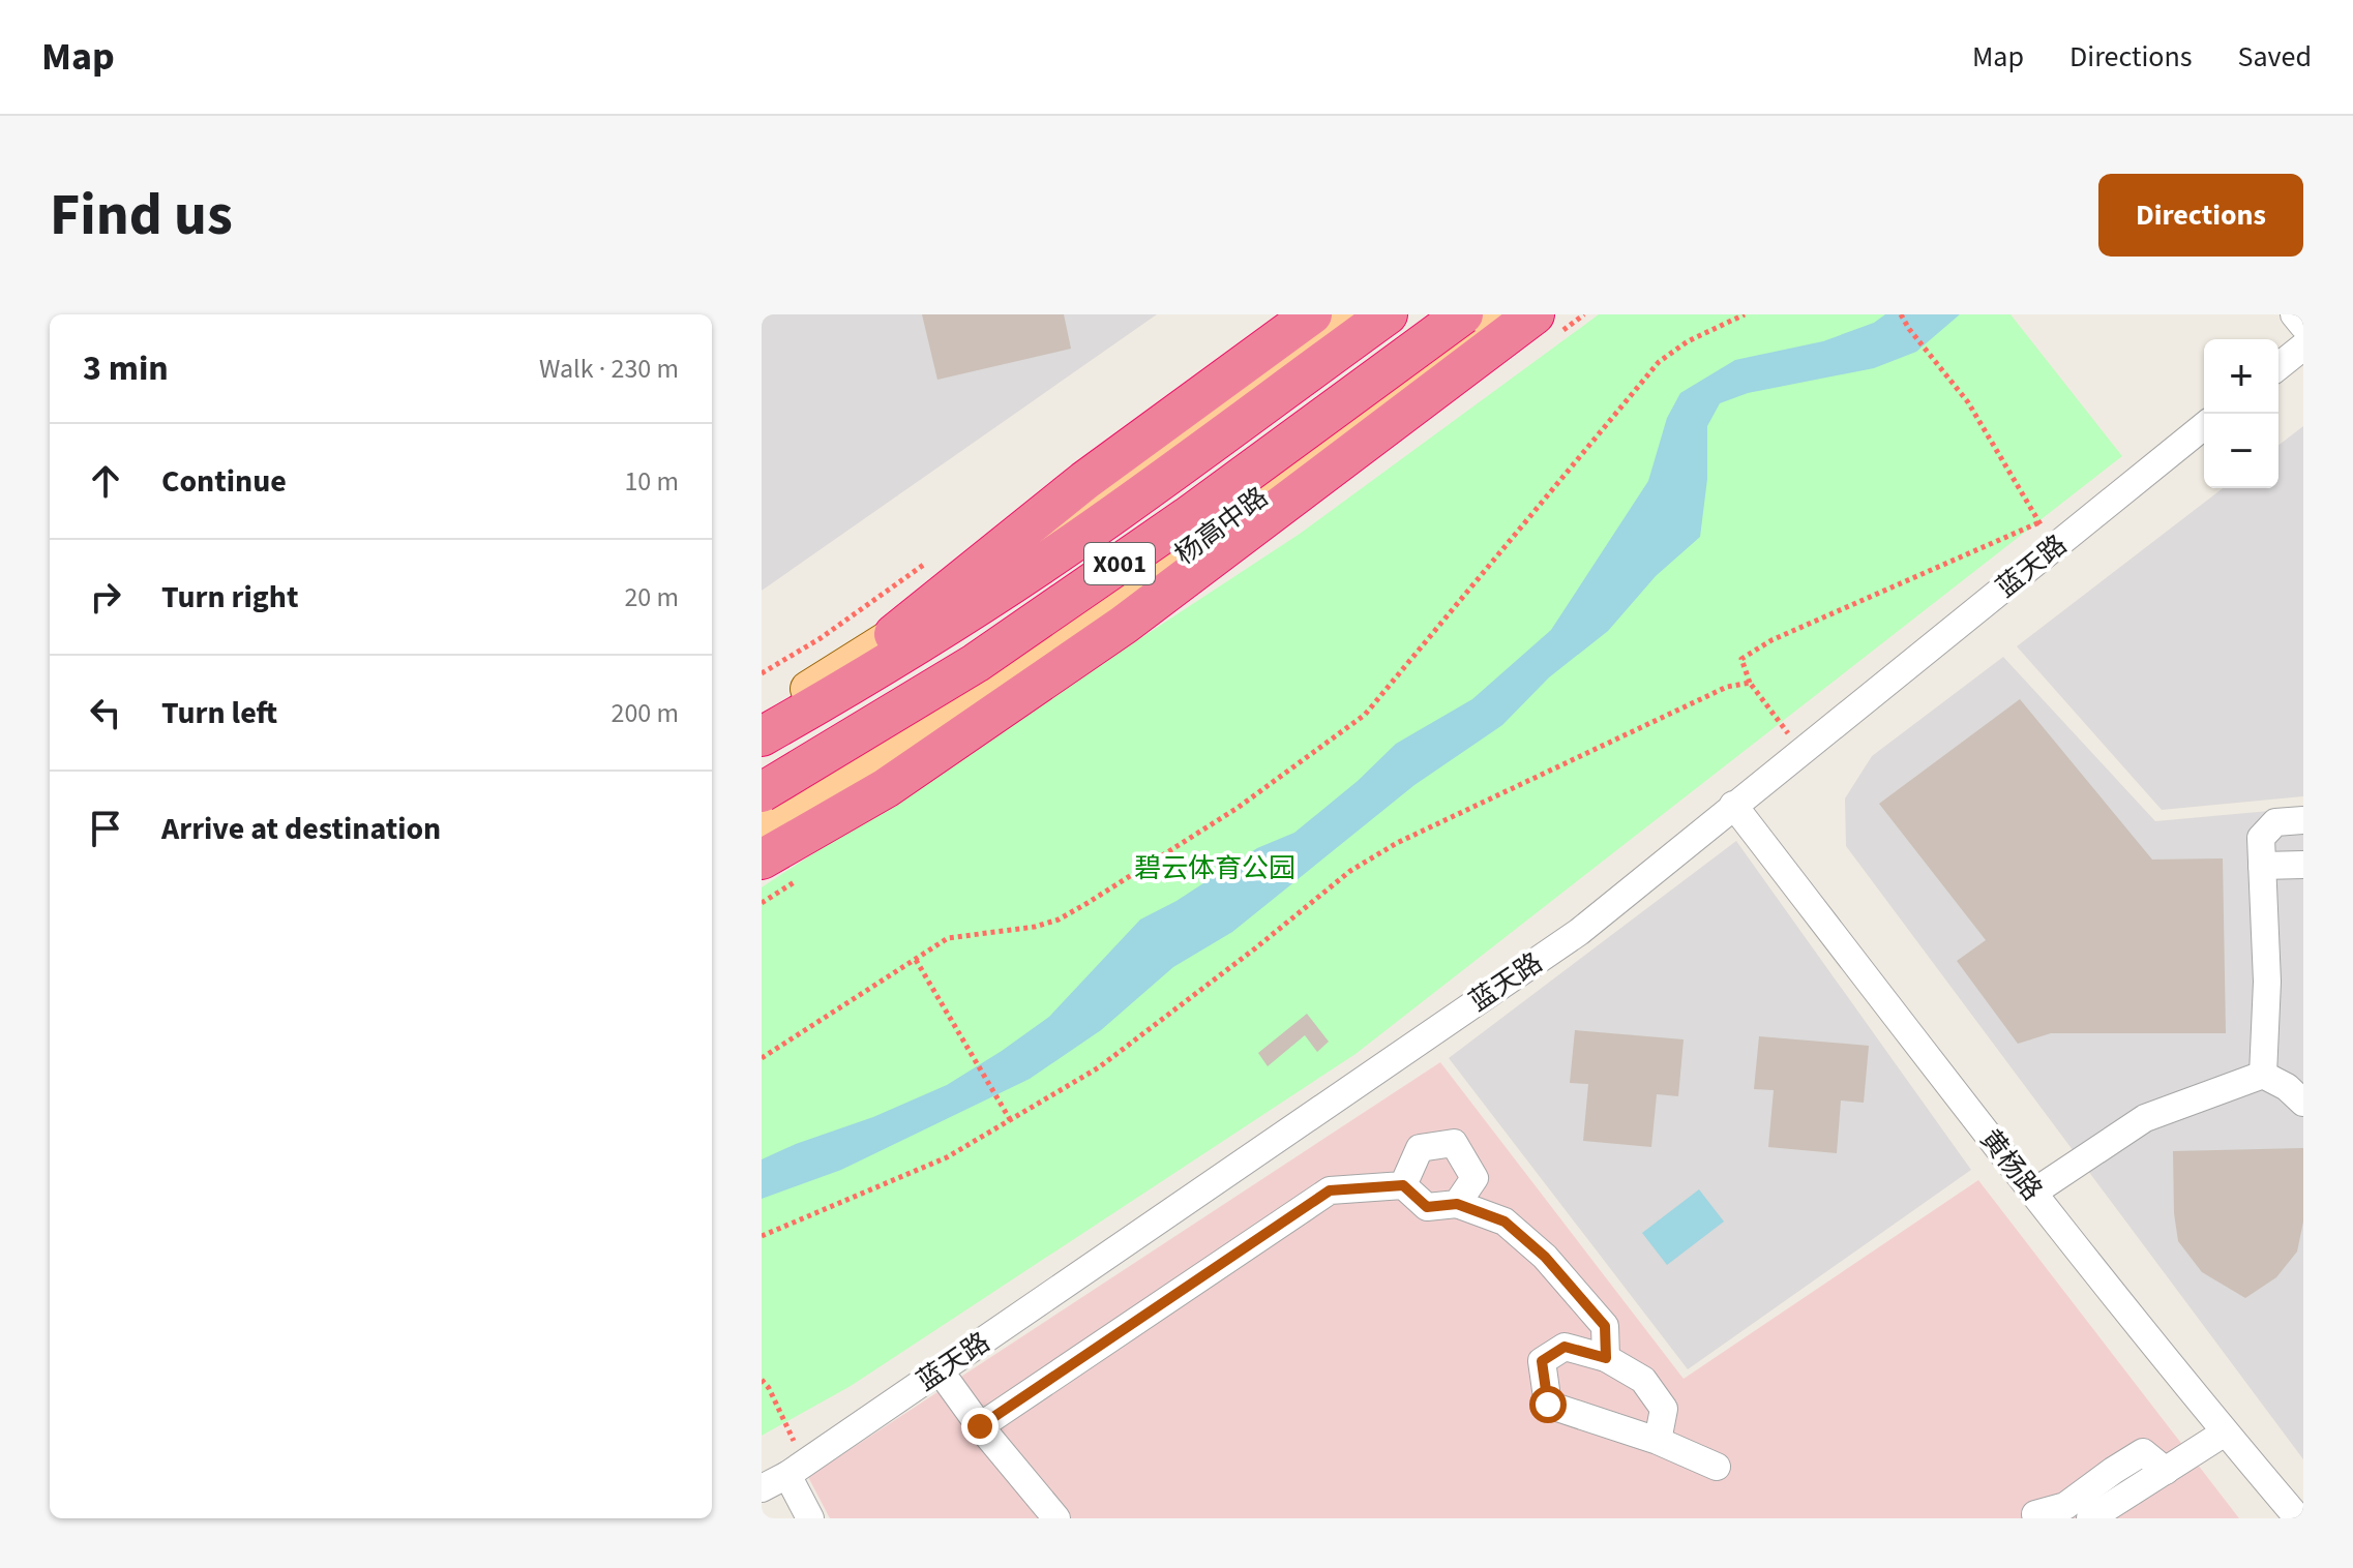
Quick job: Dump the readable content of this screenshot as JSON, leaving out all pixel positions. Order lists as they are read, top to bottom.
{
  "streets": {
    "highway": ["杨高中路", "X001"],
    "street": ["蓝天路", "黄杨路"]
  },
  "crossings": [
    ["蓝天路", "黄杨路"]
  ],
  "parks": ["碧云体育公园"],
  "page": {
    "header": "Map",
    "nav": ["Map", "Directions", "Saved"],
    "buttons": "Directions",
    "title": "Find us",
    "heading": ["3 min", "Walk · 230 m"],
    "map_buttons": ["+", "−"],
    "list": [
      ["Continue", "10 m"],
      ["Turn right", "20 m"],
      ["Turn left", "200 m"],
      "Arrive at destination"
    ]
  }
}
